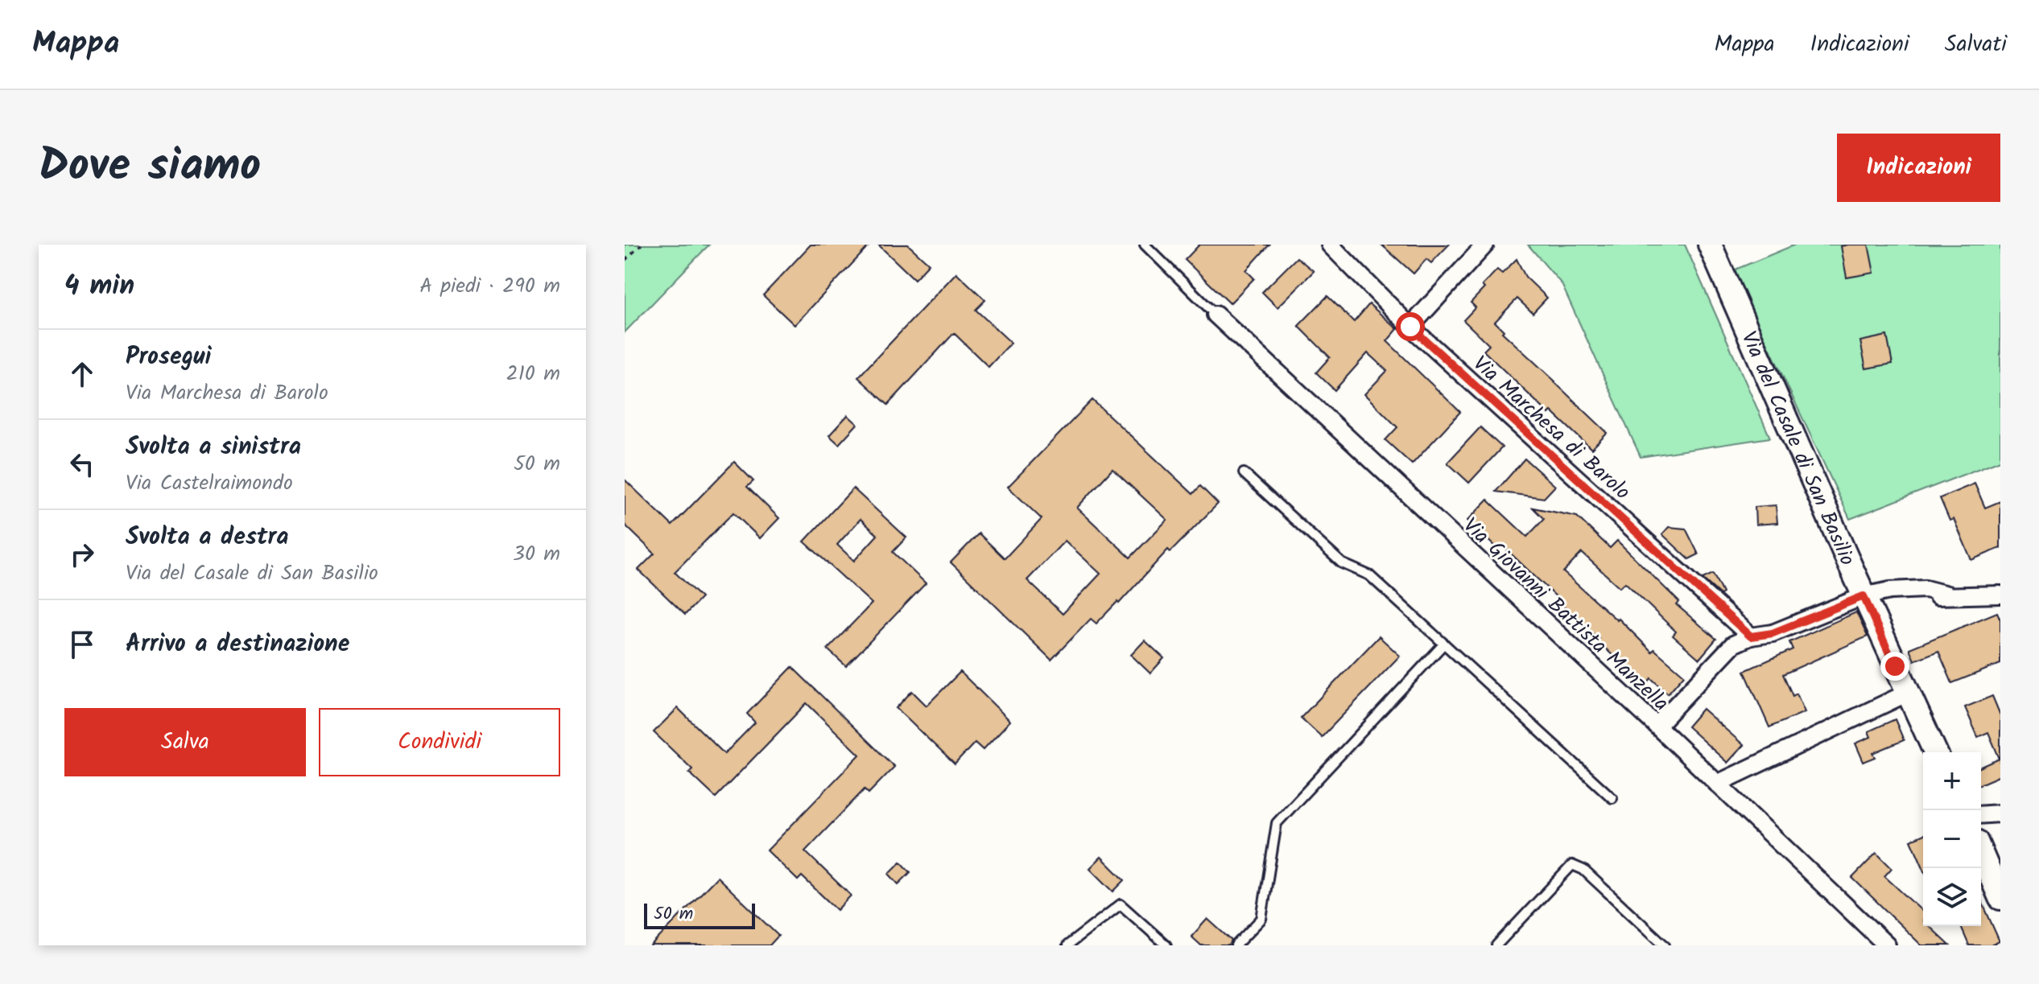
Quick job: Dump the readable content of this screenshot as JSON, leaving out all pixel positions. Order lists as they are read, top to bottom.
{
  "streets": {
    "street": ["Via Marchesa di Barolo", "Via del Casale di San Basilio", "Via Giovanni Battista Manzella"]
  },
  "scale_bar": "50 m",
  "page": {
    "header": "Mappa",
    "nav": ["Mappa", "Indicazioni", "Salvati"],
    "title": "Dove siamo",
    "buttons": [
      "Indicazioni",
      ["Salva", "Condividi"]
    ],
    "heading": ["4 min", "A piedi · 290 m"],
    "list": [
      ["Prosegui", "Via Marchesa di Barolo", "210 m"],
      ["Svolta a sinistra", "Via Castelraimondo", "50 m"],
      ["Svolta a destra", "Via del Casale di San Basilio", "30 m"],
      "Arrivo a destinazione"
    ],
    "map_buttons": ["+", "−"],
    "scale": "50 m"
  }
}
